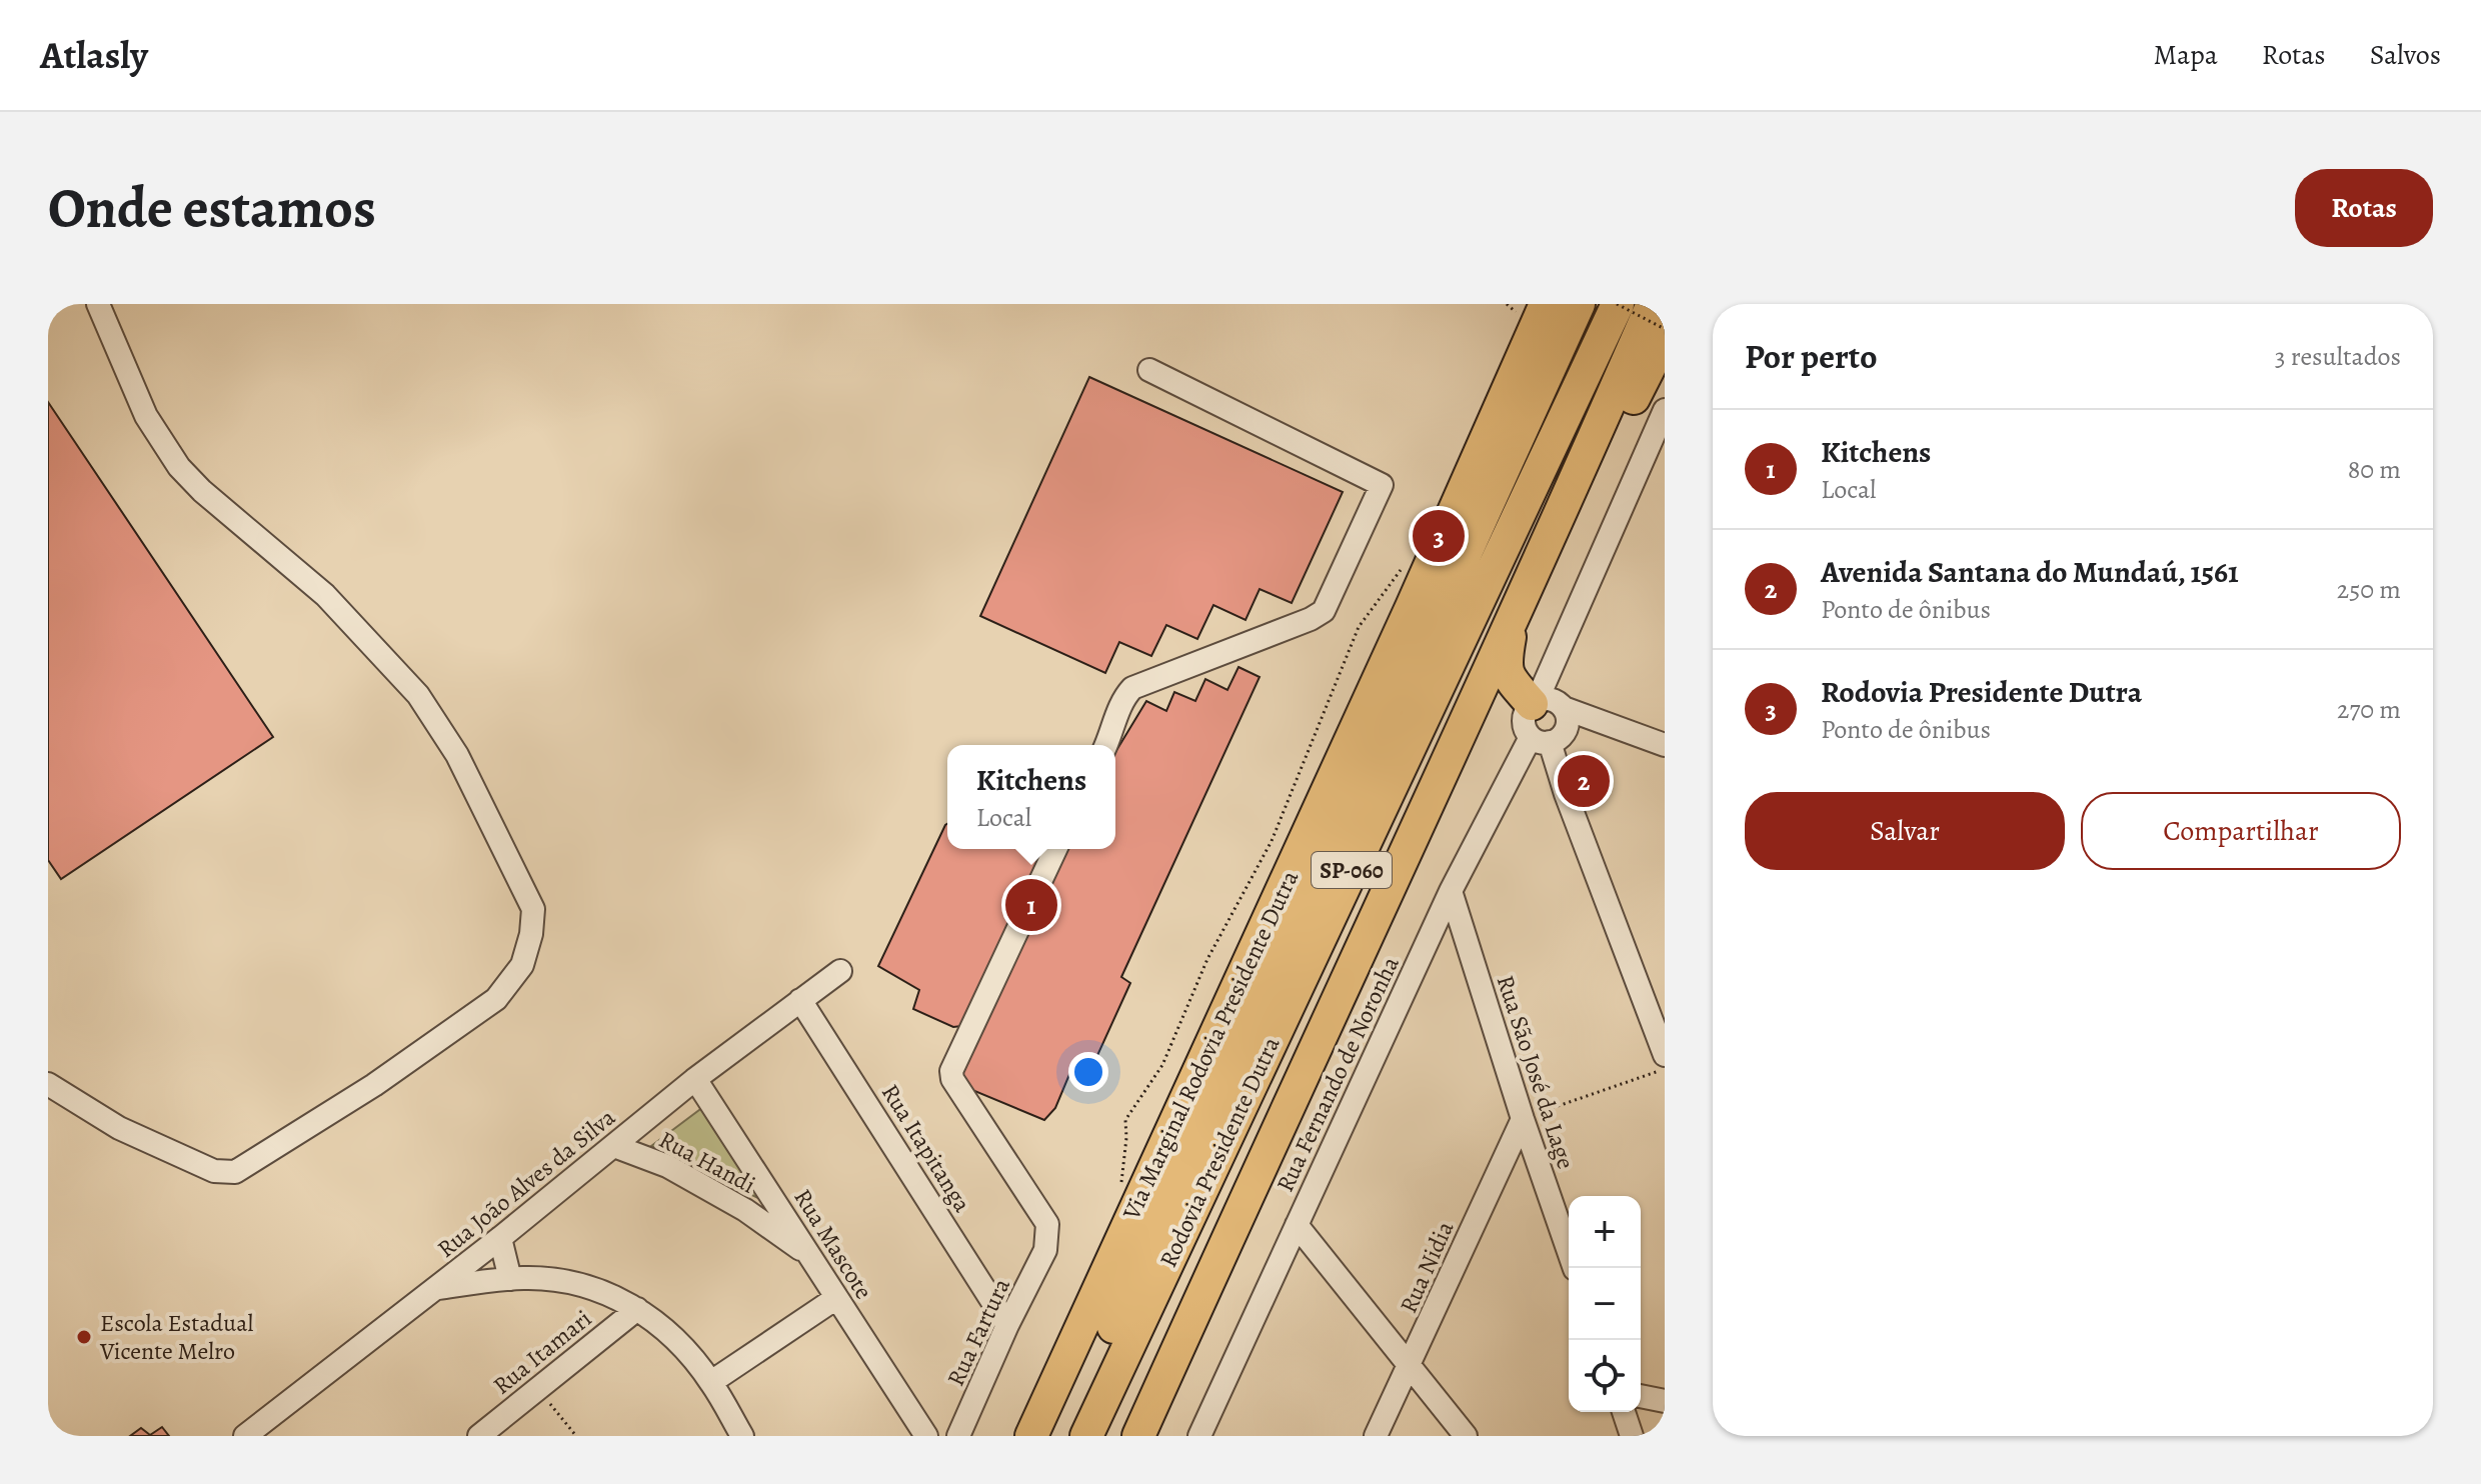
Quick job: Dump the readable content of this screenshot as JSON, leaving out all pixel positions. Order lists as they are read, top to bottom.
{
  "streets": {
    "highway": ["SP-060", "Via Marginal Rodovia Presidente Dutra", "Rodovia Presidente Dutra"],
    "street": [
      "Rua São José da Lage",
      "Rua Fernando de Noronha",
      "Rua Itapitanga",
      "Rua Handi",
      "Rua João Alves da Silva",
      "Rua Mascote",
      "Rua Nidia",
      "Rua Fartura",
      "Rua Itamari"
    ]
  },
  "crossings": [
    ["Rua São José da Lage", "Rua Fernando de Noronha"],
    ["Rua São José da Lage", "Rua Nidia"],
    ["Rua Itapitanga", "Rua João Alves da Silva"],
    ["Rua Itapitanga", "Rua Fartura"],
    ["Rua Handi", "Rua João Alves da Silva"],
    ["Rua Handi", "Rua Mascote"],
    ["Rua João Alves da Silva", "Rua Mascote"]
  ],
  "places": ["Escola Estadual Vicente Melro"],
  "page": {
    "header": "Atlasly",
    "nav": ["Mapa", "Rotas", "Salvos"],
    "buttons": [
      "Rotas",
      ["Salvar", "Compartilhar"]
    ],
    "title": "Onde estamos",
    "heading": ["Por perto", "3 resultados"],
    "list": [
      {
        "mark": "1",
        "name": "Kitchens",
        "note": "Local",
        "value": "80 m"
      },
      {
        "mark": "2",
        "name": "Avenida Santana do Mundaú, 1561",
        "note": "Ponto de ônibus",
        "value": "250 m"
      },
      {
        "mark": "3",
        "name": "Rodovia Presidente Dutra",
        "note": "Ponto de ônibus",
        "value": "270 m"
      }
    ],
    "pins": ["3", "2", "1"],
    "popup": ["Kitchens", "Local"],
    "map_buttons": ["+", "−"]
  }
}
